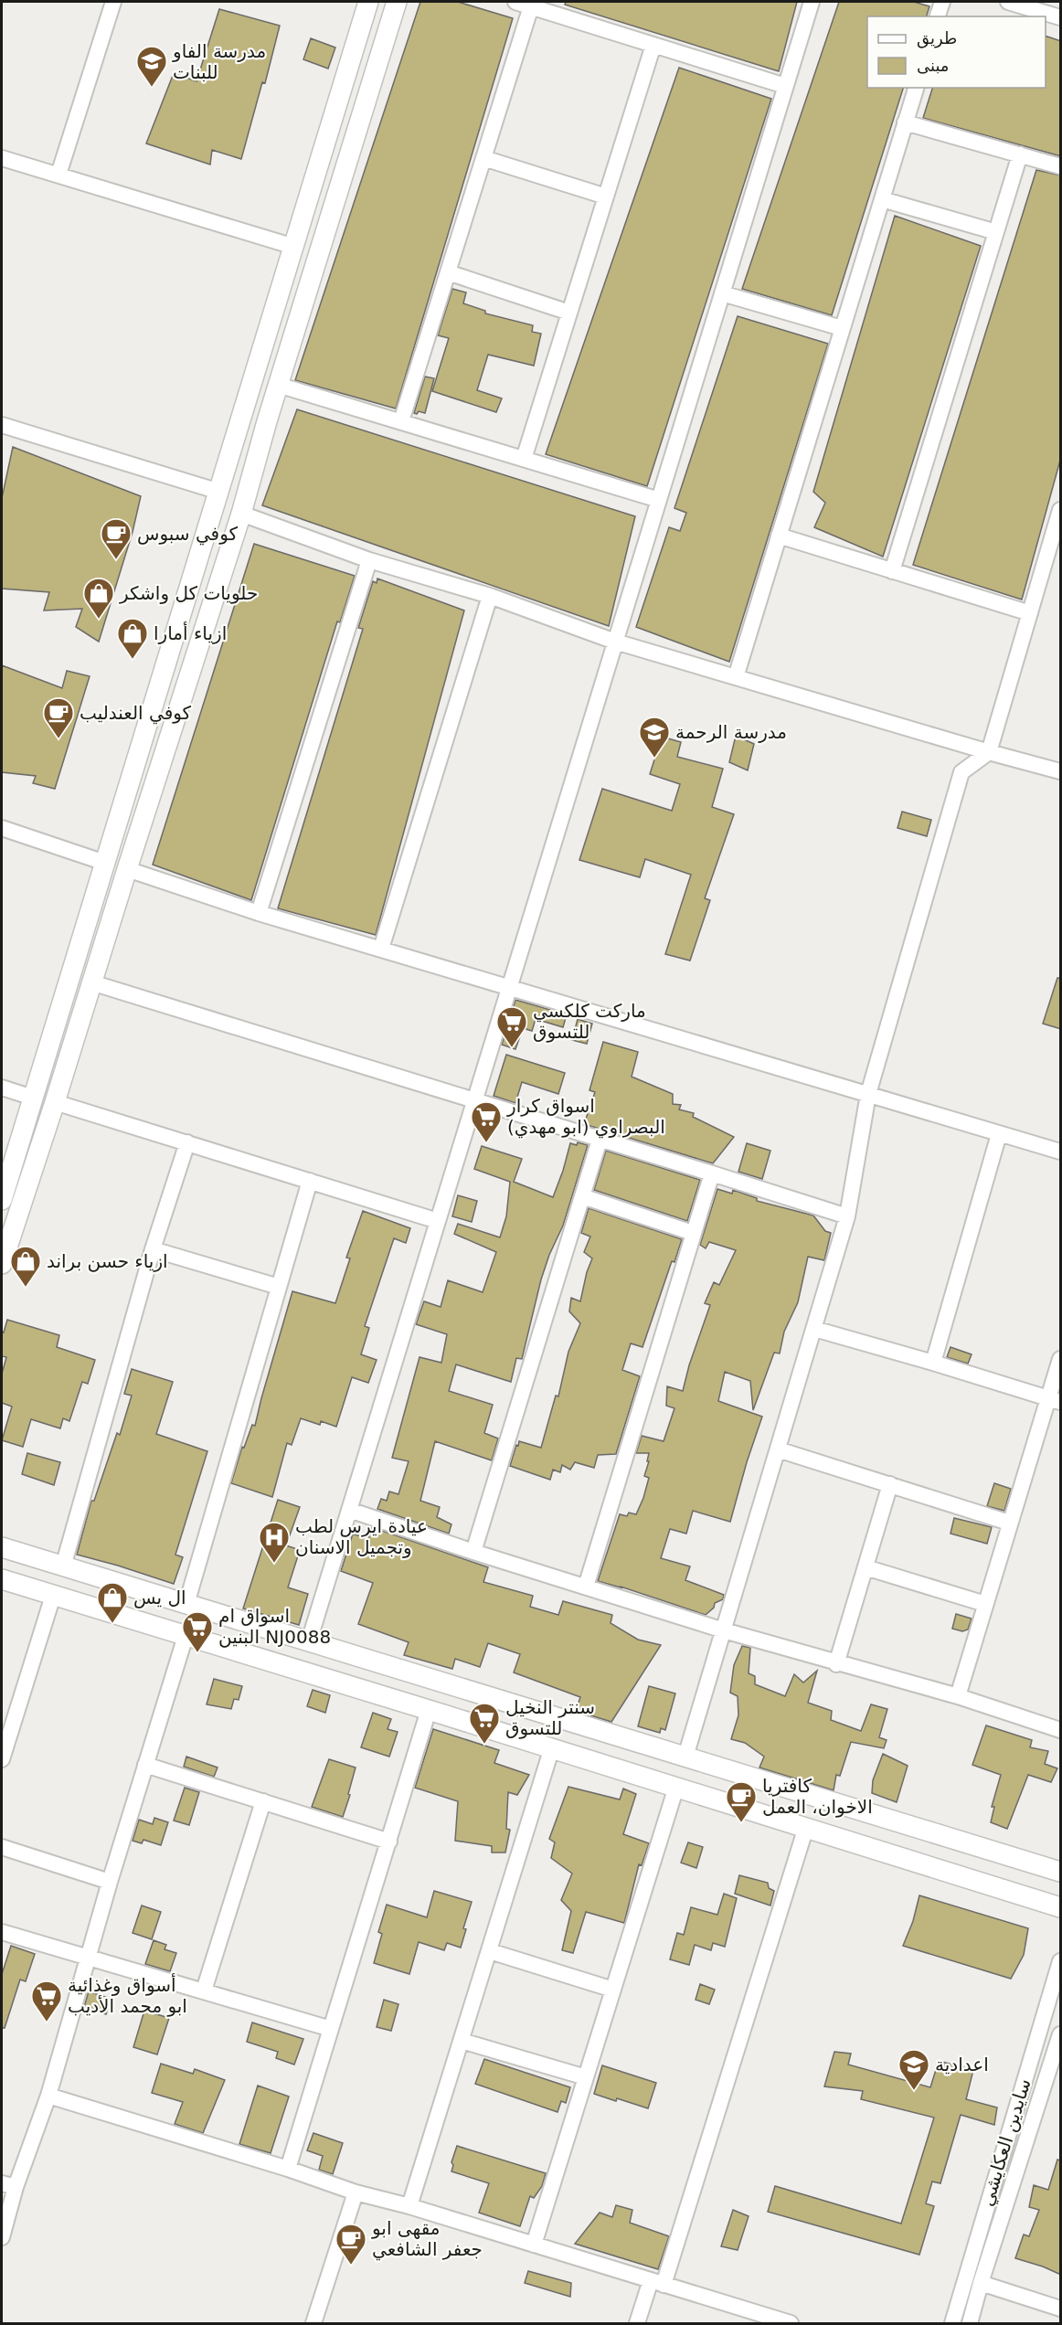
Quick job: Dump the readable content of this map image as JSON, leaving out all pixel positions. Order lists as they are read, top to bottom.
{
  "streets": {
    "street": ["سايدين العكايشي"]
  },
  "places": {
    "school or university": ["مدرسة الفاو للبنات", "مدرسة الرحمة", "اعدادية"],
    "cafe": [
      "كوفي سبوس",
      "كوفي العندليب",
      "كافتريا الاخوان، العمل",
      "مقهى ابو جعفر الشافعي"
    ],
    "shop": [
      "حلويات كل واشكر",
      "ازياء أمارا",
      "ازياء حسن براند",
      "ال يس"
    ],
    "supermarket": [
      "ماركت كلكسي للتسوق",
      "اسواق كرار البصراوي (ابو مهدي)",
      "اسواق ام البنين NJ0088",
      "سنتر النخيل للتسوق",
      "أسواق وغذائية ابو محمد الأديب"
    ],
    "hospital": ["عيادة ايرس لطب وتجميل الاسنان"]
  },
  "legend": ["طريق", "مبنى"]
}
